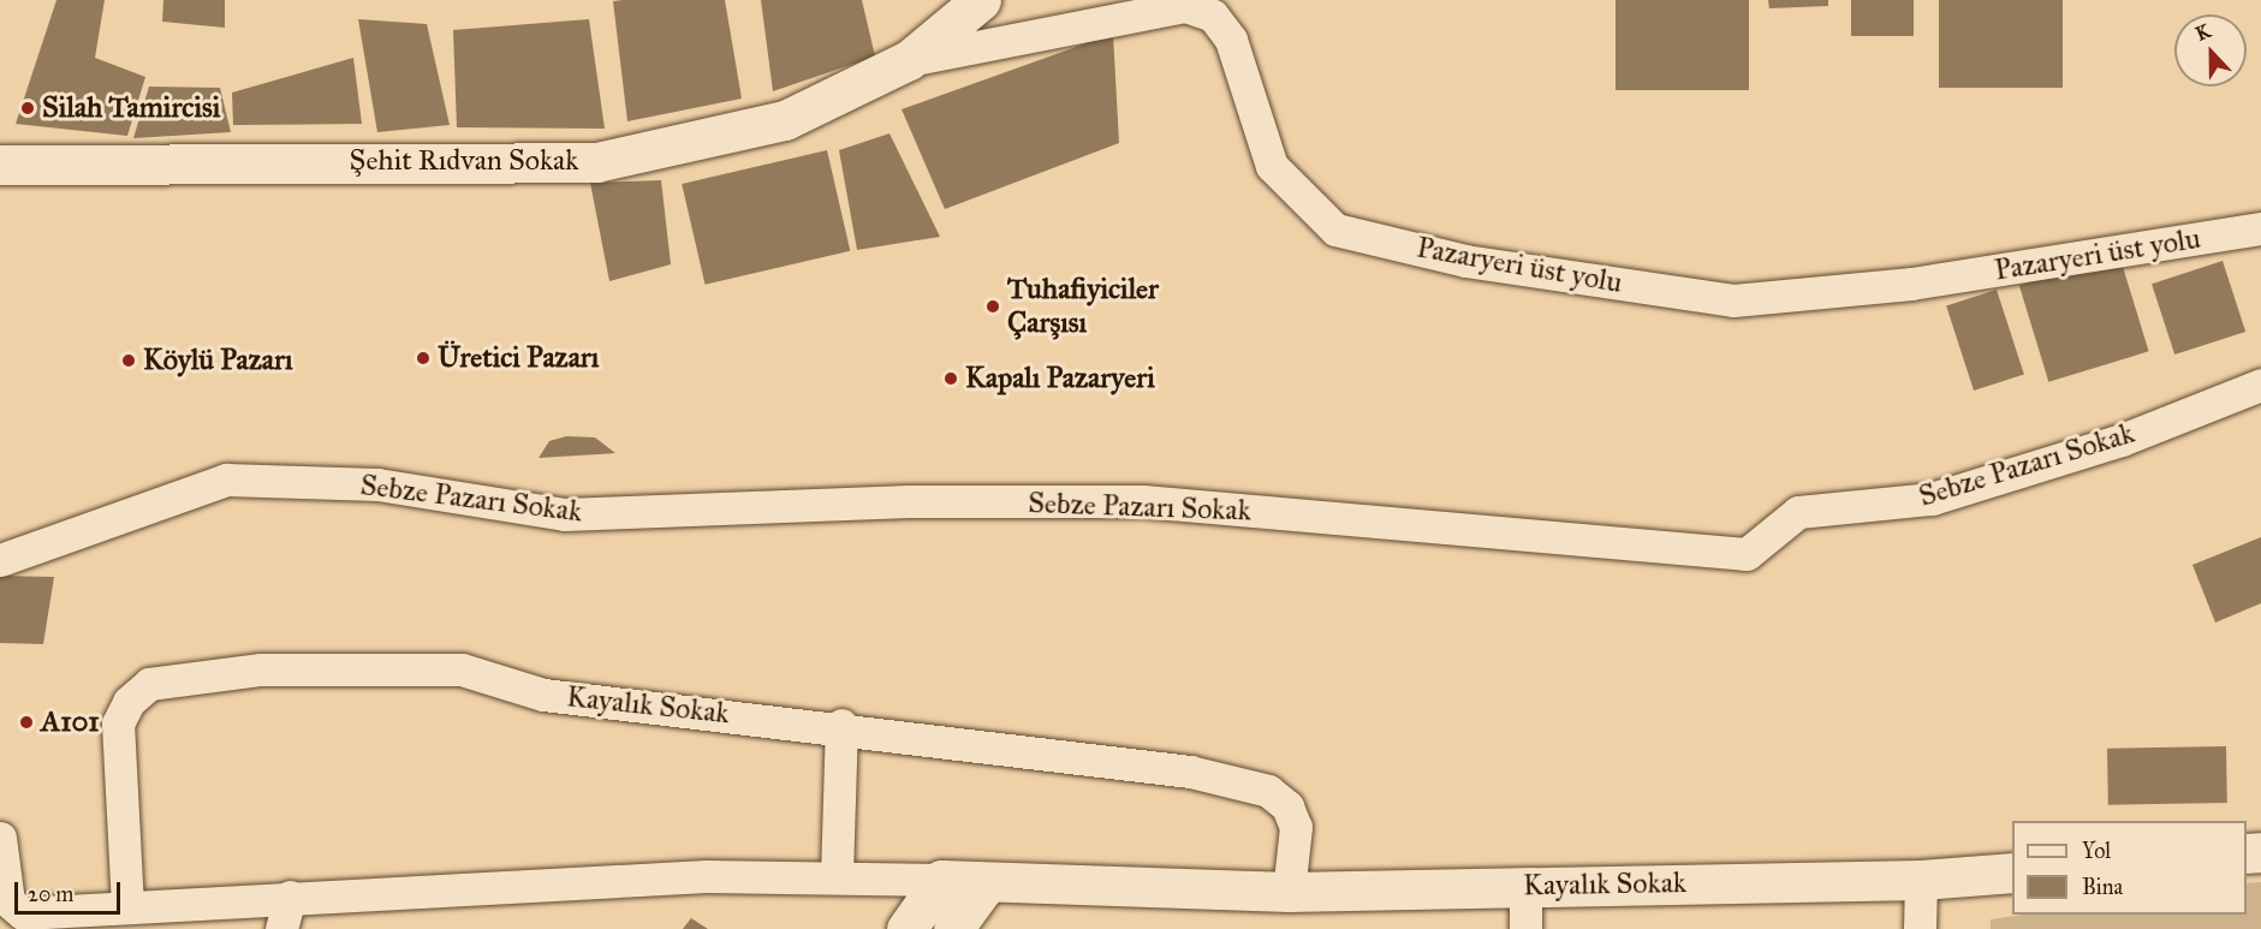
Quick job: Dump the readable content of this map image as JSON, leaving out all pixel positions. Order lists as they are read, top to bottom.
{
  "streets": {
    "street": [
      "Şehit Rıdvan Sokak",
      "Pazaryeri üst yolu",
      "Sebze Pazarı Sokak",
      "Kayalık Sokak"
    ]
  },
  "crossings": [
    ["Şehit Rıdvan Sokak", "Pazaryeri üst yolu"]
  ],
  "places": [
    "Silah Tamircisi",
    "Tuhafiyiciler Çarşısı",
    "Üretici Pazarı",
    "Köylü Pazarı",
    "Kapalı Pazaryeri",
    "A101"
  ],
  "legend": ["Yol", "Bina"],
  "scale_bar": "20 m",
  "north": "top"
}
